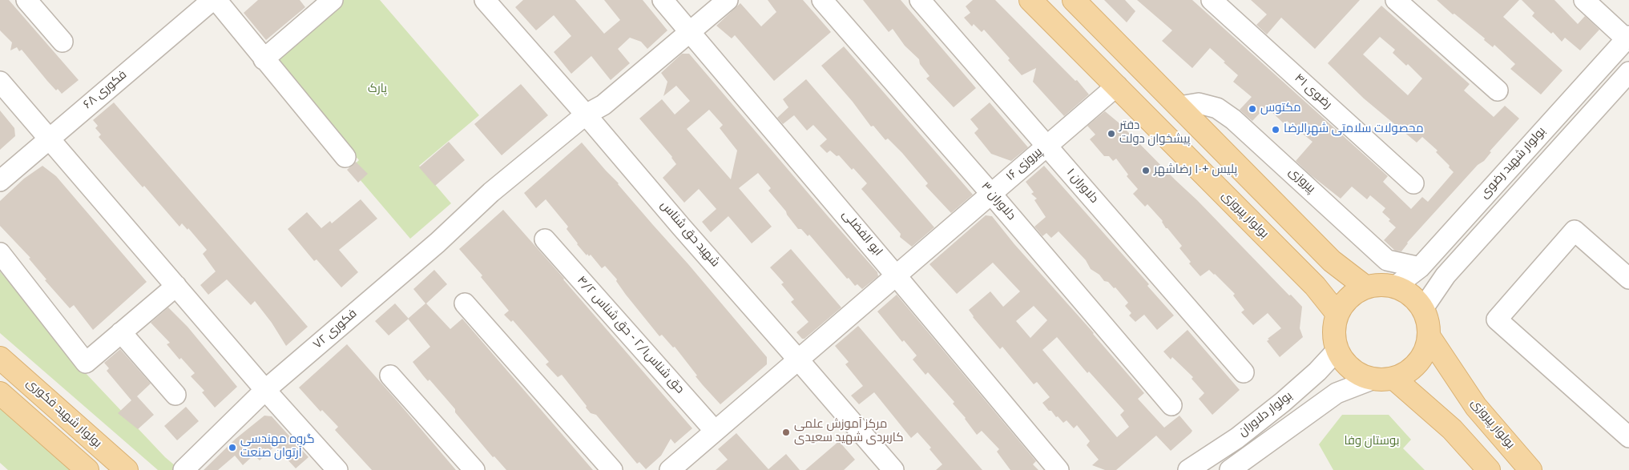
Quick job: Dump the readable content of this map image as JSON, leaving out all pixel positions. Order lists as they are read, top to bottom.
{
  "streets": {
    "main road": ["بولوار پیروزی", "بولوار شهید فکوری"],
    "street": [
      "فکوری ۶۸",
      "رضوی ۴۱",
      "بولوار شهید رضوی",
      "پیروزی ۱۶",
      "پیروزی",
      "دلاوران ۱",
      "دلاوران ۳",
      "ابو الفضلی",
      "شهید حق شناس",
      "فکوری ۷۲",
      "حق شناس۲/۱ - حق شناس ۴/۲",
      "بولوار دلاوران"
    ]
  },
  "crossings": [
    ["بولوار شهید رضوی", "پیروزی"],
    ["بولوار شهید رضوی", "بولوار پیروزی"],
    ["بولوار شهید رضوی", "بولوار دلاوران"],
    ["پیروزی ۱۶", "دلاوران ۱"],
    ["پیروزی ۱۶", "دلاوران ۳"],
    ["پیروزی ۱۶", "بولوار پیروزی"],
    ["پیروزی ۱۶", "ابو الفضلی"],
    ["پیروزی ۱۶", "شهید حق شناس"],
    ["پیروزی ۱۶", "حق شناس۲/۱ - حق شناس ۴/۲"],
    ["بولوار پیروزی", "بولوار دلاوران"],
    ["ابو الفضلی", "فکوری ۷۲"],
    ["شهید حق شناس", "فکوری ۷۲"]
  ],
  "parks": ["پارک", "بوستان وفا"],
  "places": [
    "مکتوس",
    "محصولات سلامتی شهرالرضا",
    "دفتر پیشخوان دولت",
    "پلیس +۱۰ رضاشهر",
    "مرکز آموزش علمی کاربردی شهید سعیدی",
    "گروه مهندسی آرتوان صنعت"
  ]
}
